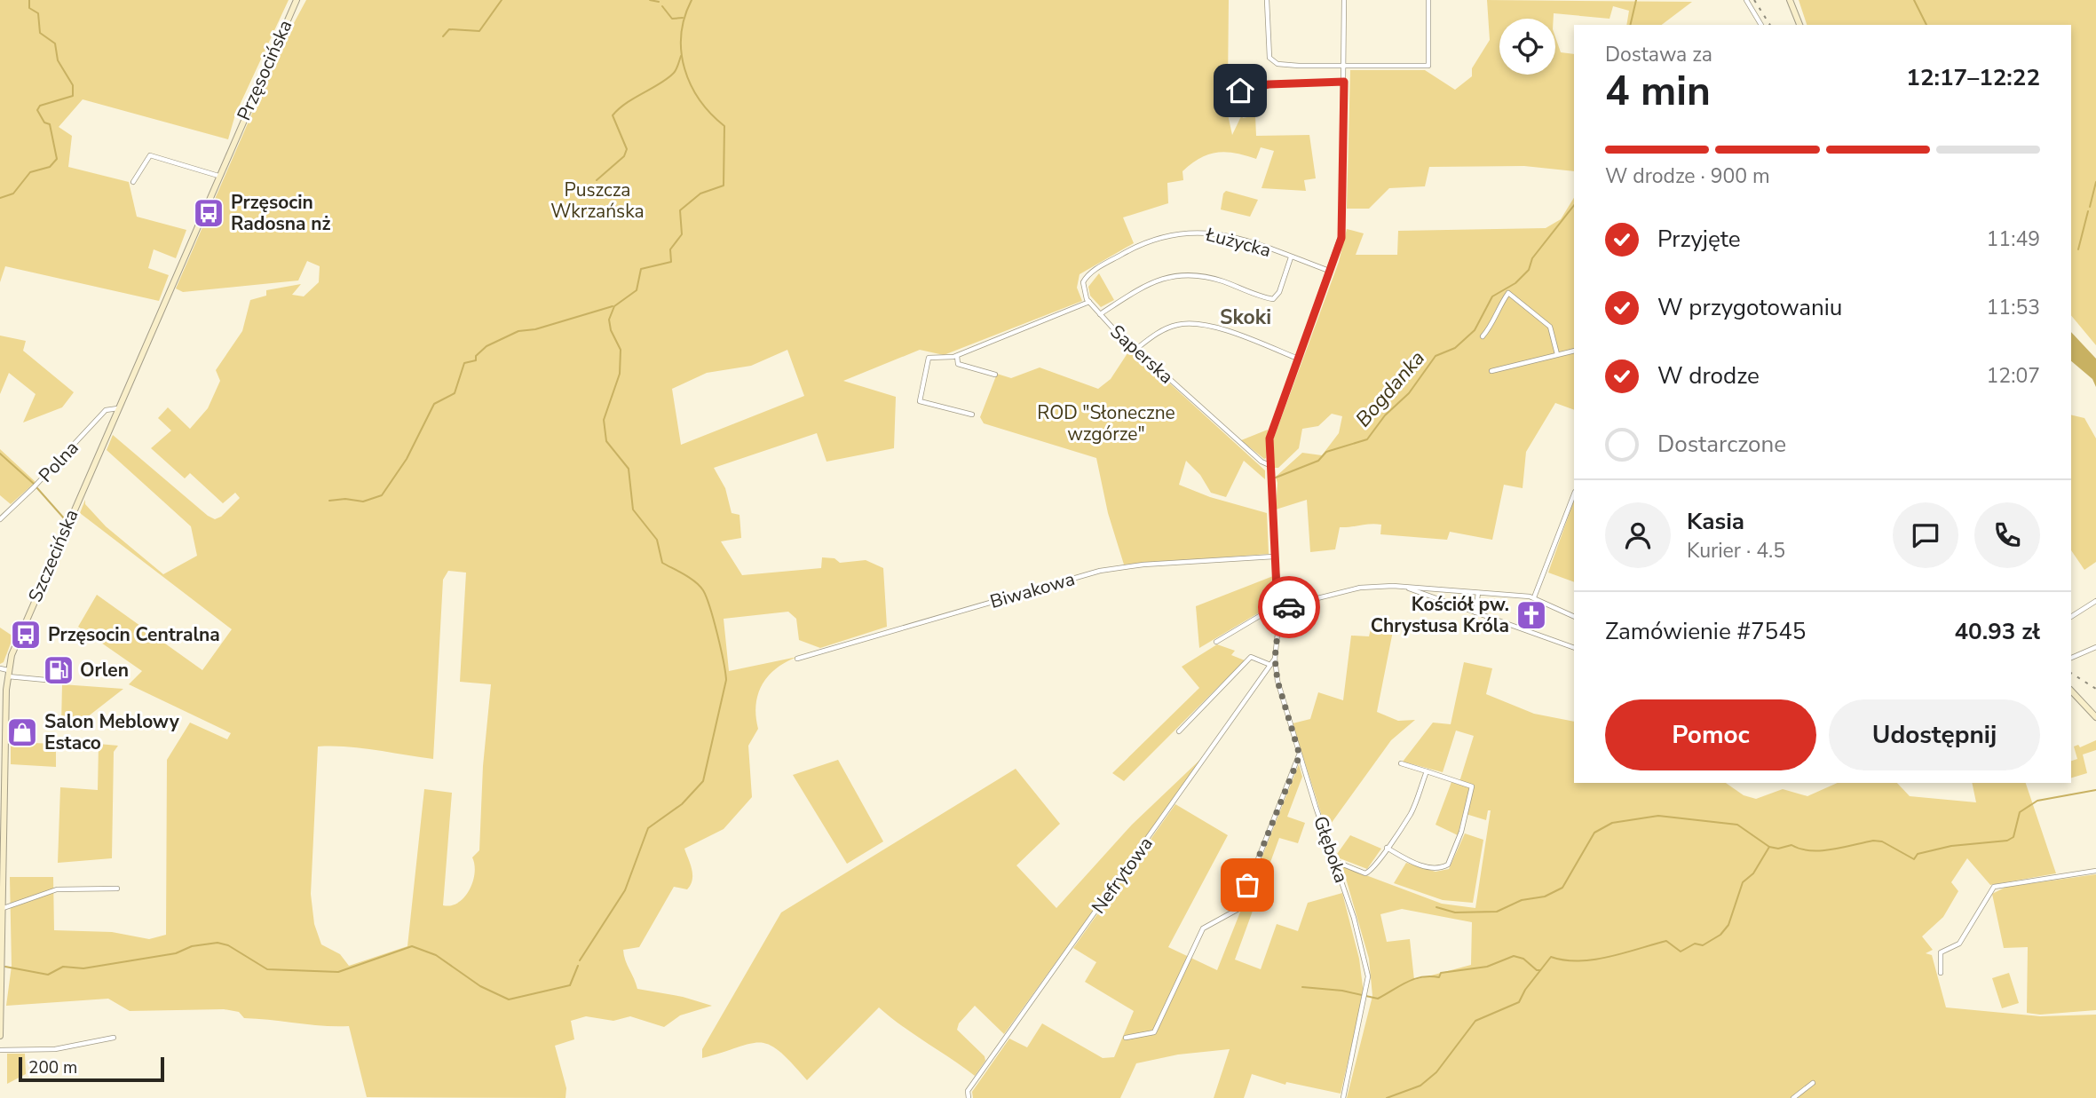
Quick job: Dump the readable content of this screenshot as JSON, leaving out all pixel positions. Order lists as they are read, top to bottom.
{
  "streets": {
    "street": [
      "Przęsocińska",
      "Łużycka",
      "Saperska",
      "Polna",
      "Szczecińska",
      "Biwakowa",
      "Głęboka",
      "Nefrytowa"
    ]
  },
  "crossings": [
    ["Przęsocińska", "Szczecińska"],
    ["Łużycka", "Saperska"],
    ["Polna", "Szczecińska"],
    ["Głęboka", "Nefrytowa"]
  ],
  "districts": ["Skoki"],
  "water": ["Bogdanka"],
  "parks": ["Puszcza Wkrzańska", "ROD \"Słoneczne wzgórze\""],
  "places": {
    "bus stop": ["Przęsocin Radosna nż", "Przęsocin Centralna"],
    "church": ["Kościół pw. Chrystusa Króla"],
    "fuel station": ["Orlen"],
    "shop": ["Salon Meblowy Estaco"]
  },
  "scale_bar": "200 m",
  "page": {
    "heading": ["4 min", "Dostawa za", "12:17–12:22"],
    "panel": [
      "Kasia",
      "Kurier · 4.5",
      "Zamówienie #7545",
      "40.93 zł"
    ],
    "bar": "W drodze · 900 m",
    "list": [
      ["Przyjęte", "11:49"],
      ["W przygotowaniu", "11:53"],
      ["W drodze", "12:07"],
      "Dostarczone"
    ],
    "buttons": ["Pomoc", "Udostępnij"],
    "scale": "200 m"
  }
}
